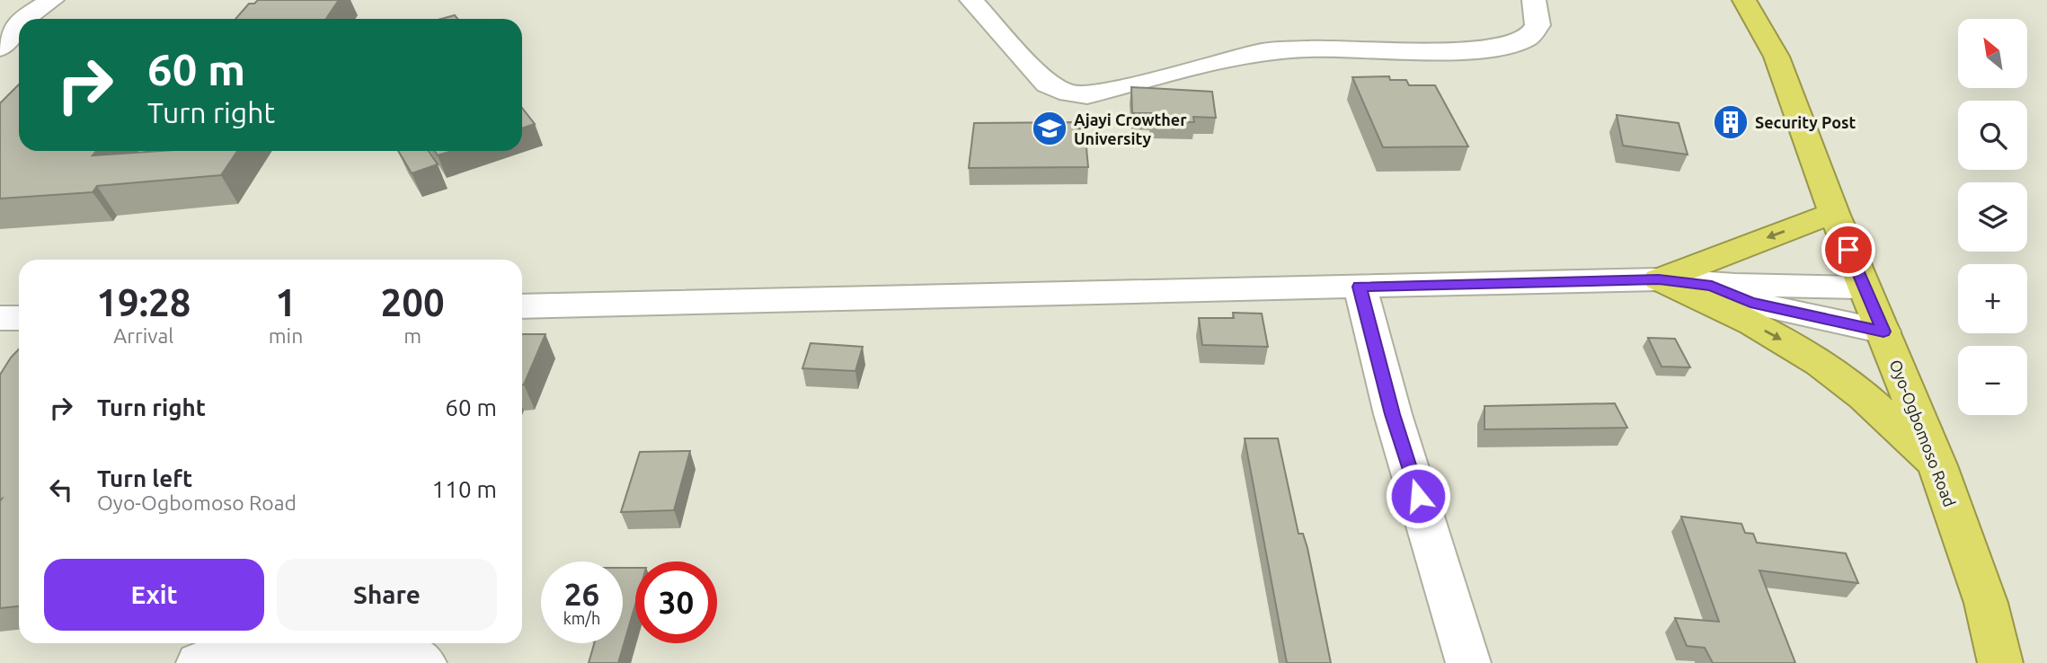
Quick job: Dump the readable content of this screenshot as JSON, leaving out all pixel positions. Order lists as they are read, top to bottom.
{
  "streets": {
    "highway": ["Oyo-Ogbomoso Road"]
  },
  "places": {
    "building": ["Security Post"],
    "school or university": ["Ajayi Crowther University"]
  },
  "north": "top left",
  "page": {
    "map_buttons": ["+", "−"],
    "turn": ["60 m", "Turn right"],
    "eta": [
      "19:28",
      "Arrival",
      "1",
      "min",
      "200",
      "m"
    ],
    "list": [
      {
        "name": "Turn right",
        "value": "60 m"
      },
      {
        "name": "Turn left",
        "note": "Oyo-Ogbomoso Road",
        "value": "110 m"
      }
    ],
    "buttons": ["Exit", "Share"],
    "speed": "26 km/h",
    "limit": "30"
  }
}
